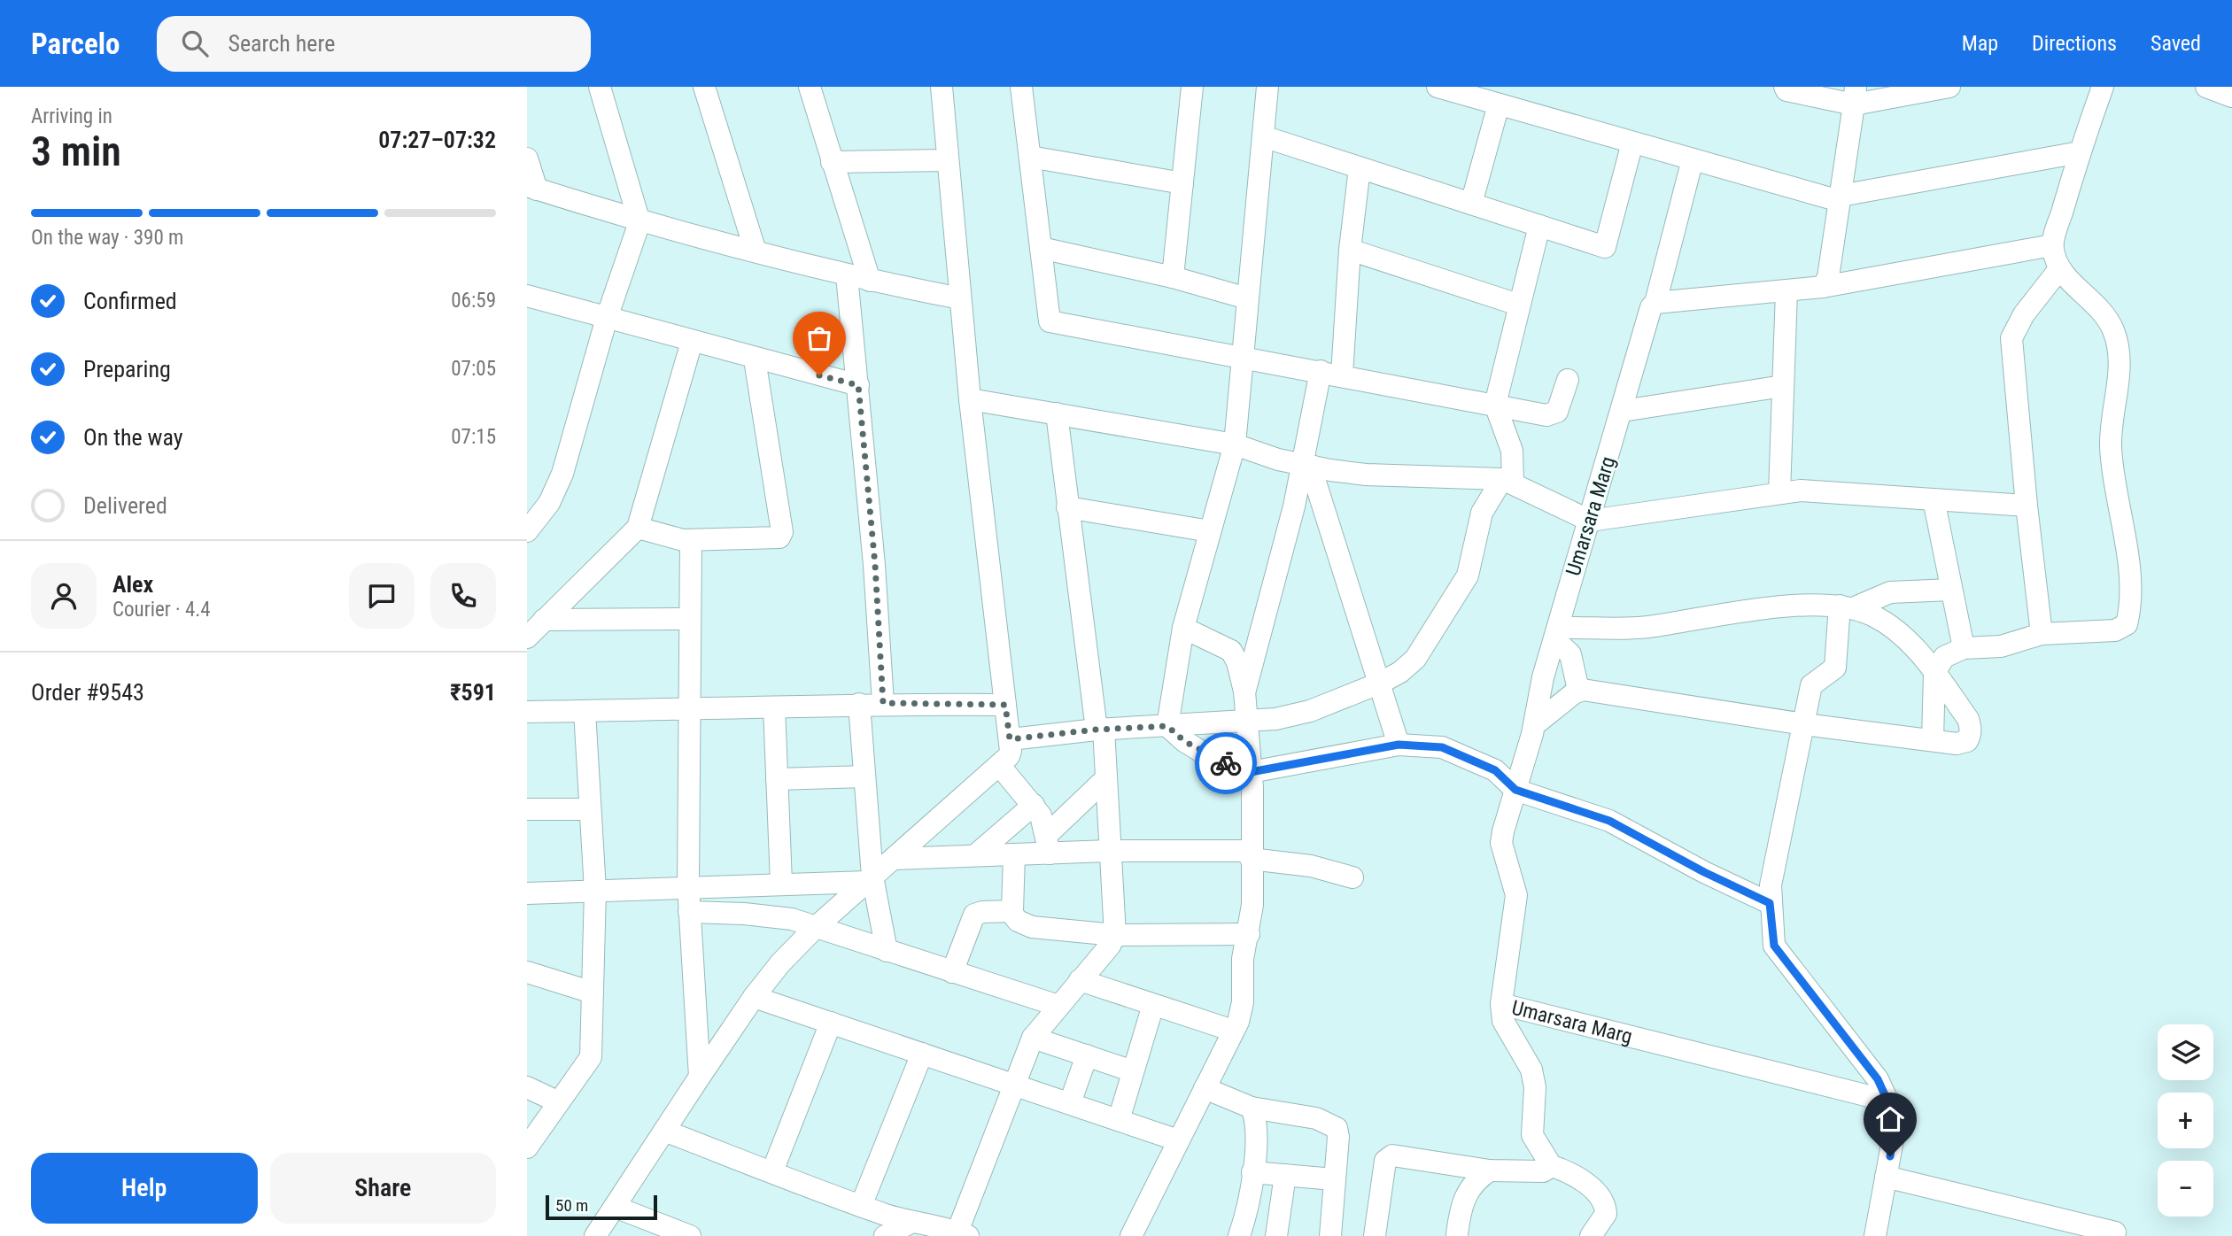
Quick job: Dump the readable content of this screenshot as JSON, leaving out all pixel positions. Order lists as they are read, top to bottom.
{
  "streets": {
    "street": ["Umarsara Marg"]
  },
  "scale_bar": "50 m",
  "page": {
    "header": "Parcelo",
    "search": "Search here",
    "nav": ["Map", "Directions", "Saved"],
    "heading": ["3 min", "Arriving in", "07:27–07:32"],
    "panel": [
      "Alex",
      "Courier · 4.4",
      "Order #9543",
      "₹591"
    ],
    "bar": "On the way · 390 m",
    "list": [
      ["Confirmed", "06:59"],
      ["Preparing", "07:05"],
      ["On the way", "07:15"],
      "Delivered"
    ],
    "map_buttons": ["+", "−"],
    "buttons": ["Help", "Share"],
    "scale": "50 m"
  }
}
